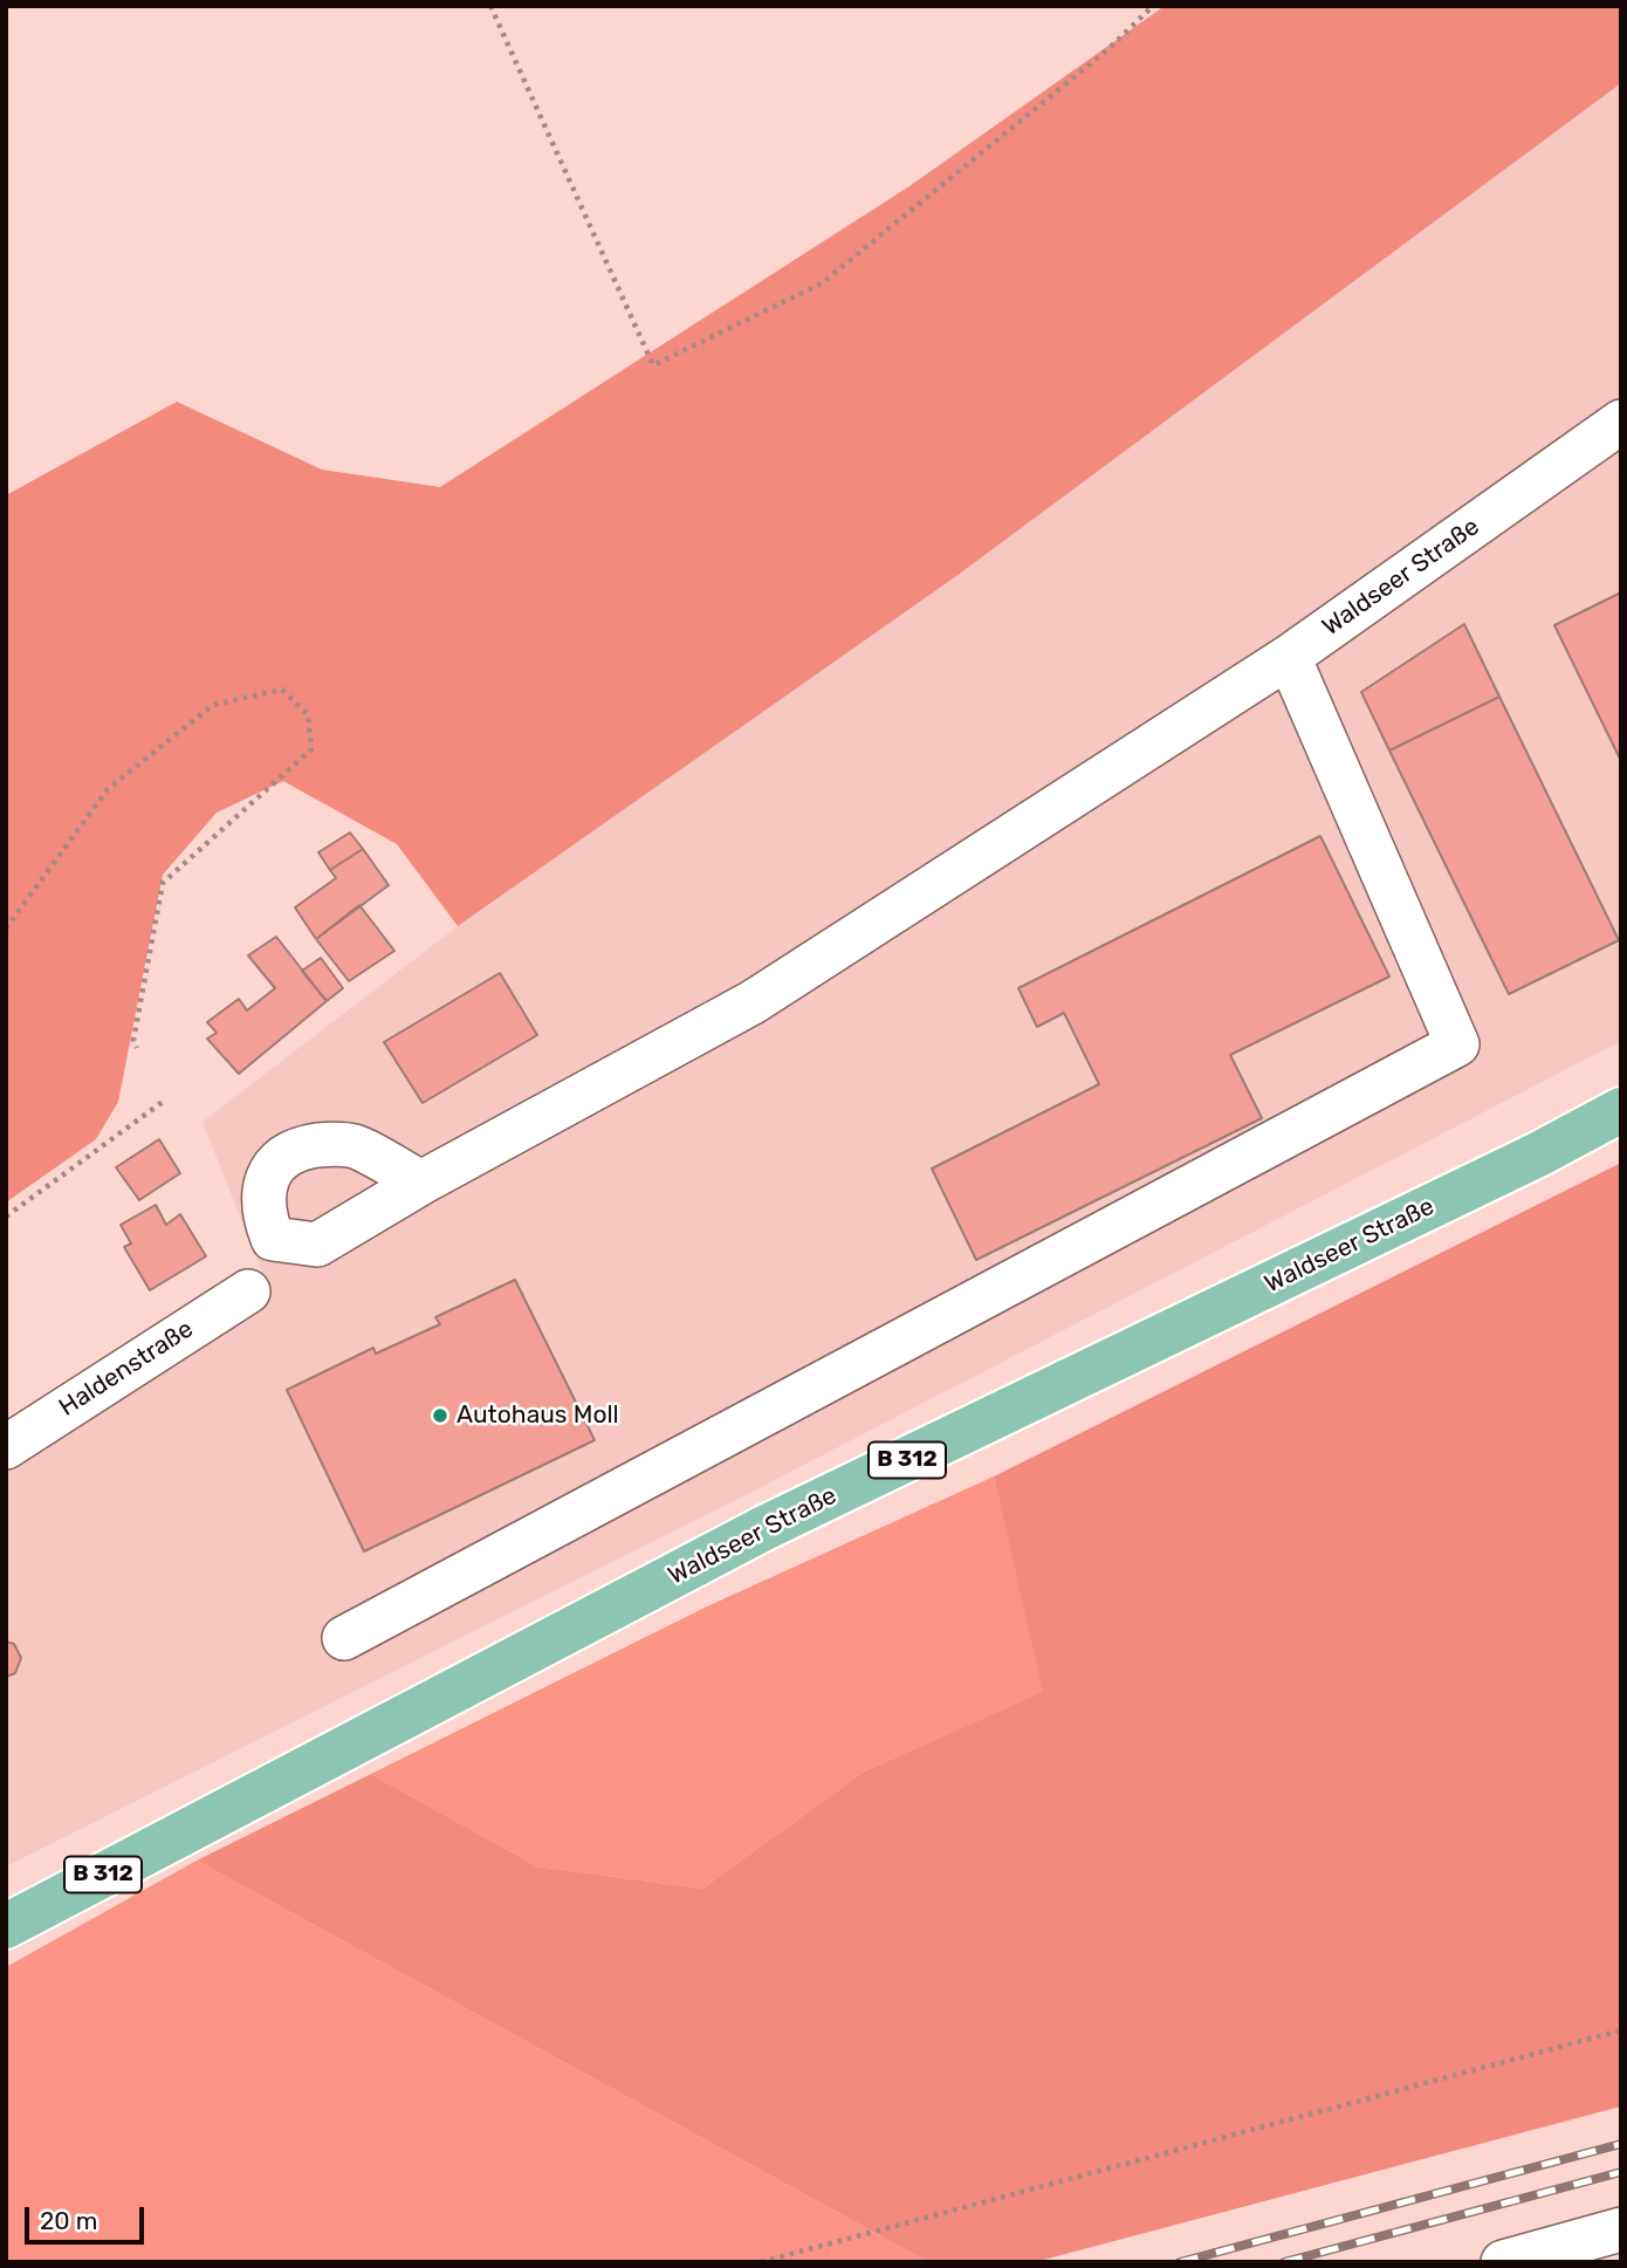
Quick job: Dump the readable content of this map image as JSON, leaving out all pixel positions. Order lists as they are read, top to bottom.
{
  "streets": {
    "main road": ["Waldseer Straße", "B 312"],
    "street": ["Haldenstraße"]
  },
  "places": ["Autohaus Moll"],
  "scale_bar": "20 m"
}
